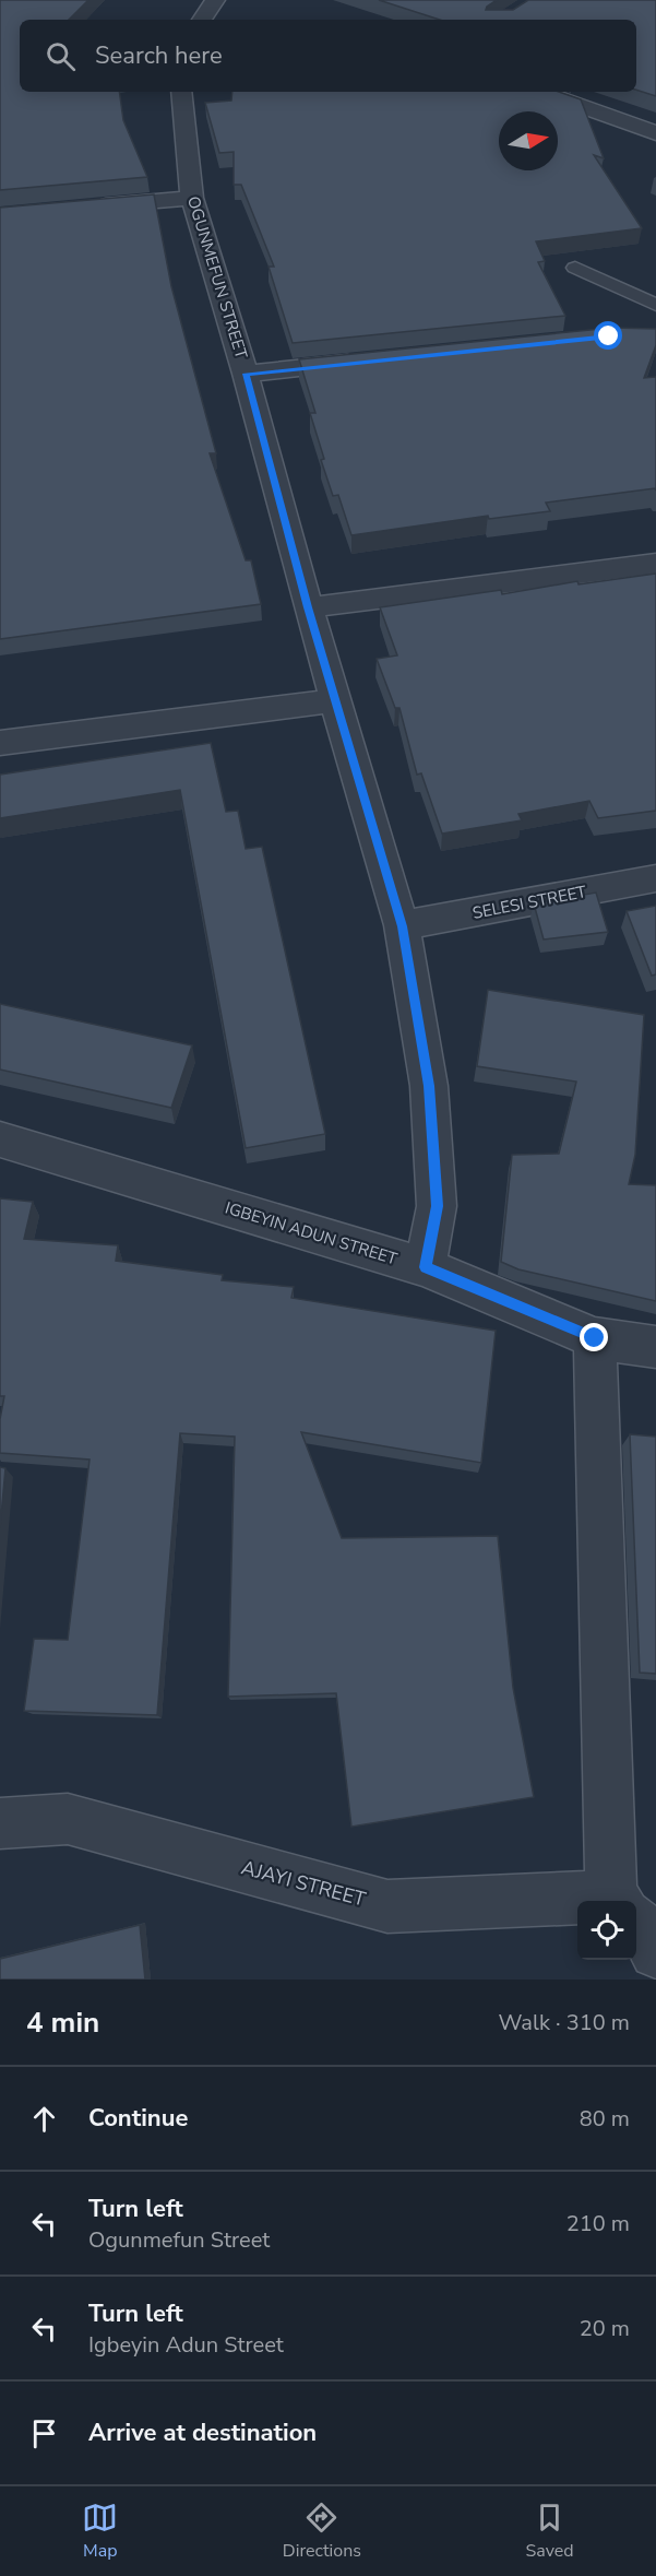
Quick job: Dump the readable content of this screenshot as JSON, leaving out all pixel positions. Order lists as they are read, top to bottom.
{
  "streets": {
    "street": [
      "OGUNMEFUN STREET",
      "SELESI STREET",
      "IGBEYIN ADUN STREET",
      "AJAYI STREET"
    ]
  },
  "crossings": [
    ["OGUNMEFUN STREET", "SELESI STREET"],
    ["OGUNMEFUN STREET", "IGBEYIN ADUN STREET"]
  ],
  "north": "right",
  "page": {
    "search": "Search here",
    "heading": ["4 min", "Walk · 310 m"],
    "list": [
      ["Continue", "80 m"],
      ["Turn left", "Ogunmefun Street", "210 m"],
      ["Turn left", "Igbeyin Adun Street", "20 m"],
      "Arrive at destination"
    ],
    "nav": ["Map", "Directions", "Saved"]
  }
}
